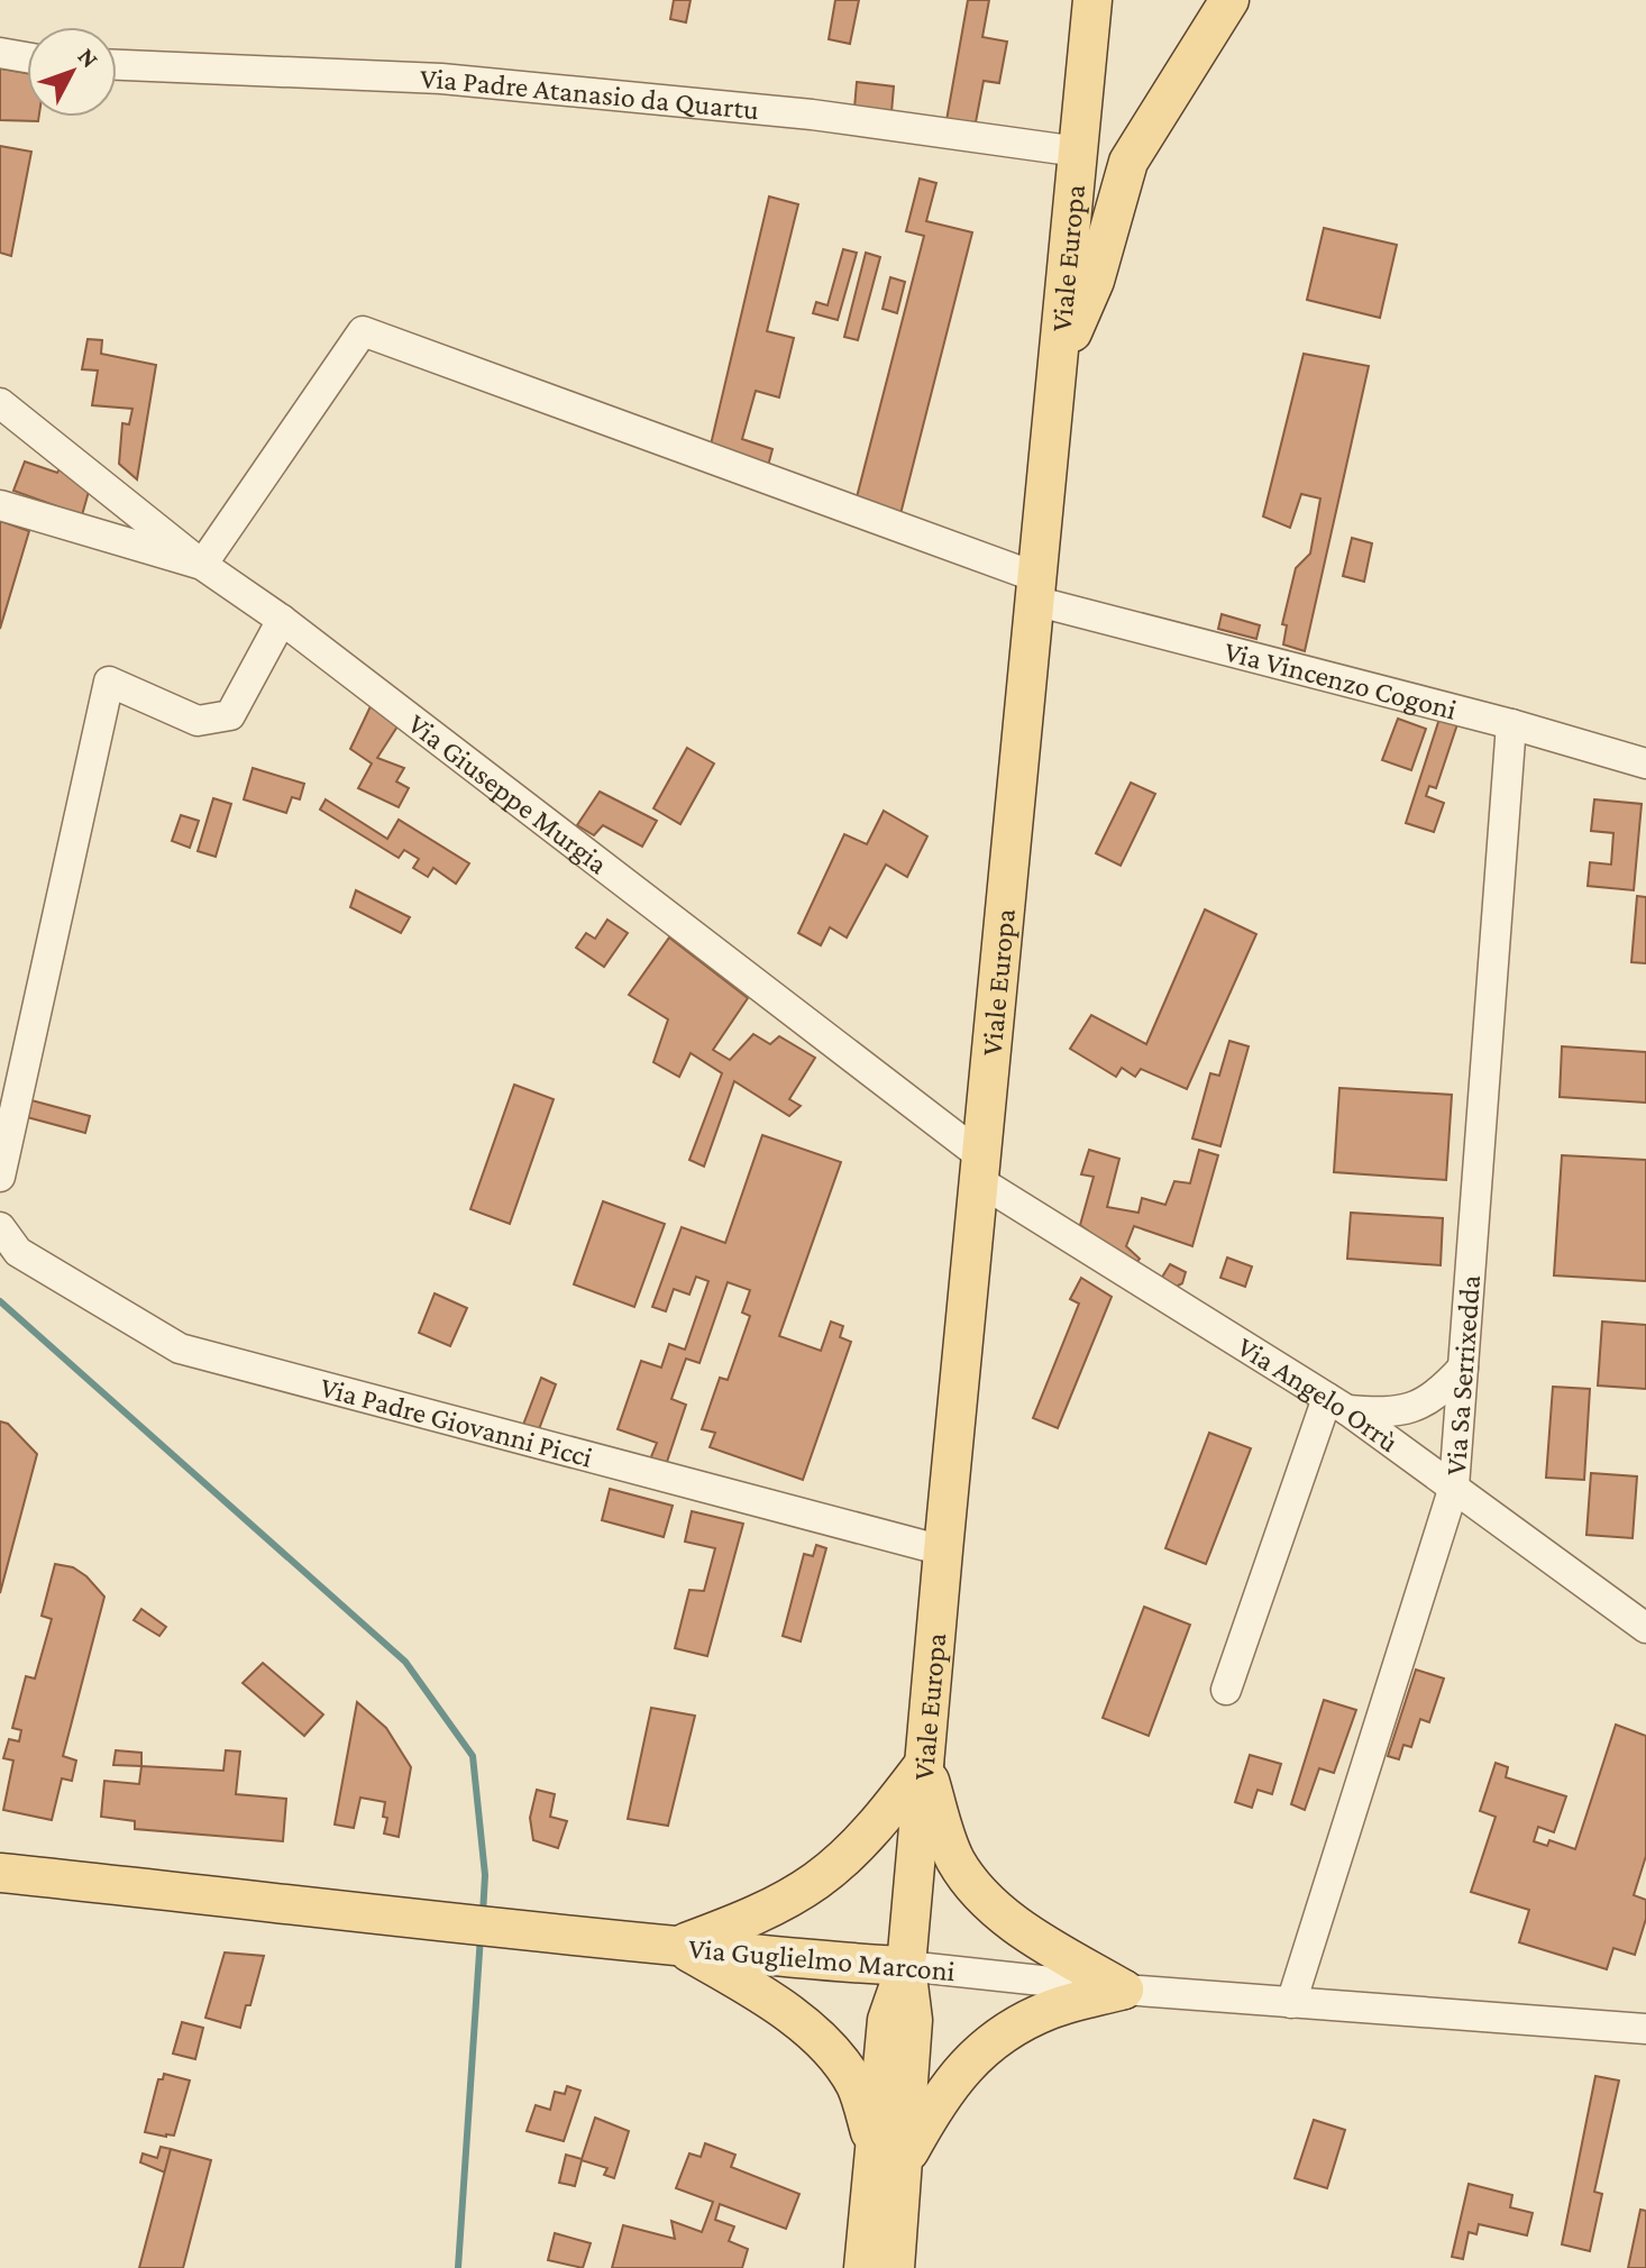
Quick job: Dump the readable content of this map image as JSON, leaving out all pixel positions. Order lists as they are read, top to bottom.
{
  "streets": {
    "main road": ["Viale Europa", "Via Guglielmo Marconi"],
    "street": [
      "Via Padre Atanasio da Quartu",
      "Via Vincenzo Cogoni",
      "Via Giuseppe Murgia",
      "Via Sa Serrixedda",
      "Via Angelo Orrù",
      "Via Padre Giovanni Picci"
    ]
  },
  "crossings": [
    ["Via Padre Atanasio da Quartu", "Viale Europa"],
    ["Viale Europa", "Via Vincenzo Cogoni"],
    ["Viale Europa", "Via Giuseppe Murgia"],
    ["Viale Europa", "Via Angelo Orrù"],
    ["Viale Europa", "Via Padre Giovanni Picci"],
    ["Viale Europa", "Via Guglielmo Marconi"],
    ["Via Vincenzo Cogoni", "Via Giuseppe Murgia"],
    ["Via Vincenzo Cogoni", "Via Sa Serrixedda"],
    ["Via Giuseppe Murgia", "Via Angelo Orrù"],
    ["Via Sa Serrixedda", "Via Angelo Orrù"],
    ["Via Sa Serrixedda", "Via Guglielmo Marconi"]
  ],
  "north": "top right"
}
